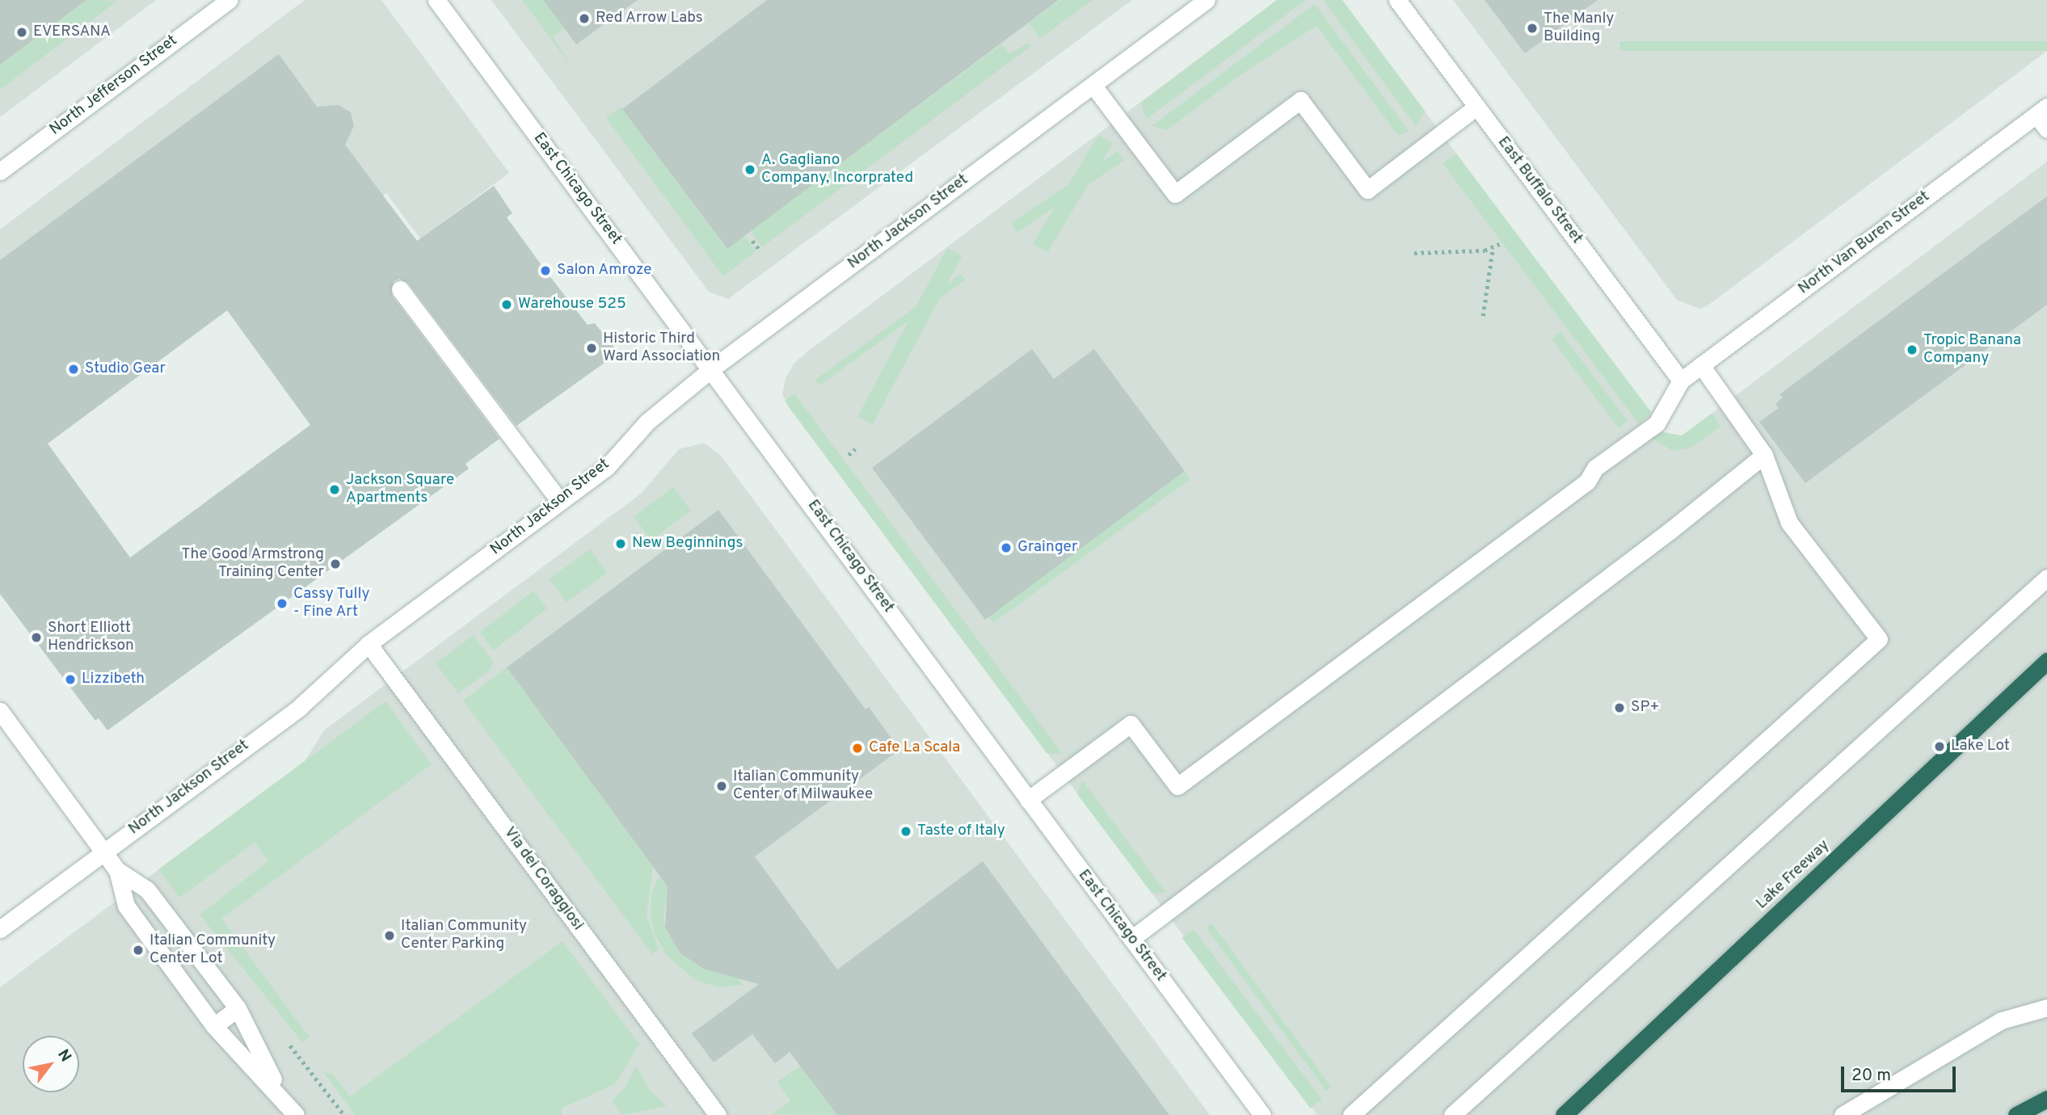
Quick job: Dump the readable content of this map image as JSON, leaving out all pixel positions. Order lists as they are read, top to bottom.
{
  "streets": {
    "highway": ["Lake Freeway"],
    "street": [
      "North Jefferson Street",
      "East Chicago Street",
      "East Buffalo Street",
      "North Jackson Street",
      "North Van Buren Street",
      "Via dei Coraggiosi"
    ]
  },
  "crossings": [
    ["East Chicago Street", "North Jackson Street"],
    ["East Buffalo Street", "North Van Buren Street"],
    ["North Jackson Street", "Via dei Coraggiosi"]
  ],
  "places": [
    "Red Arrow Labs",
    "The Manly Building",
    "EVERSANA",
    "A. Gagliano Company, Incorprated",
    "Salon Amroze",
    "Warehouse 525",
    "Historic Third Ward Association",
    "Tropic Banana Company",
    "Studio Gear",
    "Jackson Square Apartments",
    "New Beginnings",
    "Grainger",
    "The Good Armstrong Training Center",
    "Cassy Tully - Fine Art",
    "Short Elliott Hendrickson",
    "Lizzibeth",
    "SP+",
    "Lake Lot",
    "Cafe La Scala",
    "Italian Community Center of Milwaukee",
    "Taste of Italy",
    "Italian Community Center Parking",
    "Italian Community Center Lot"
  ],
  "scale_bar": "20 m",
  "north": "top right"
}
